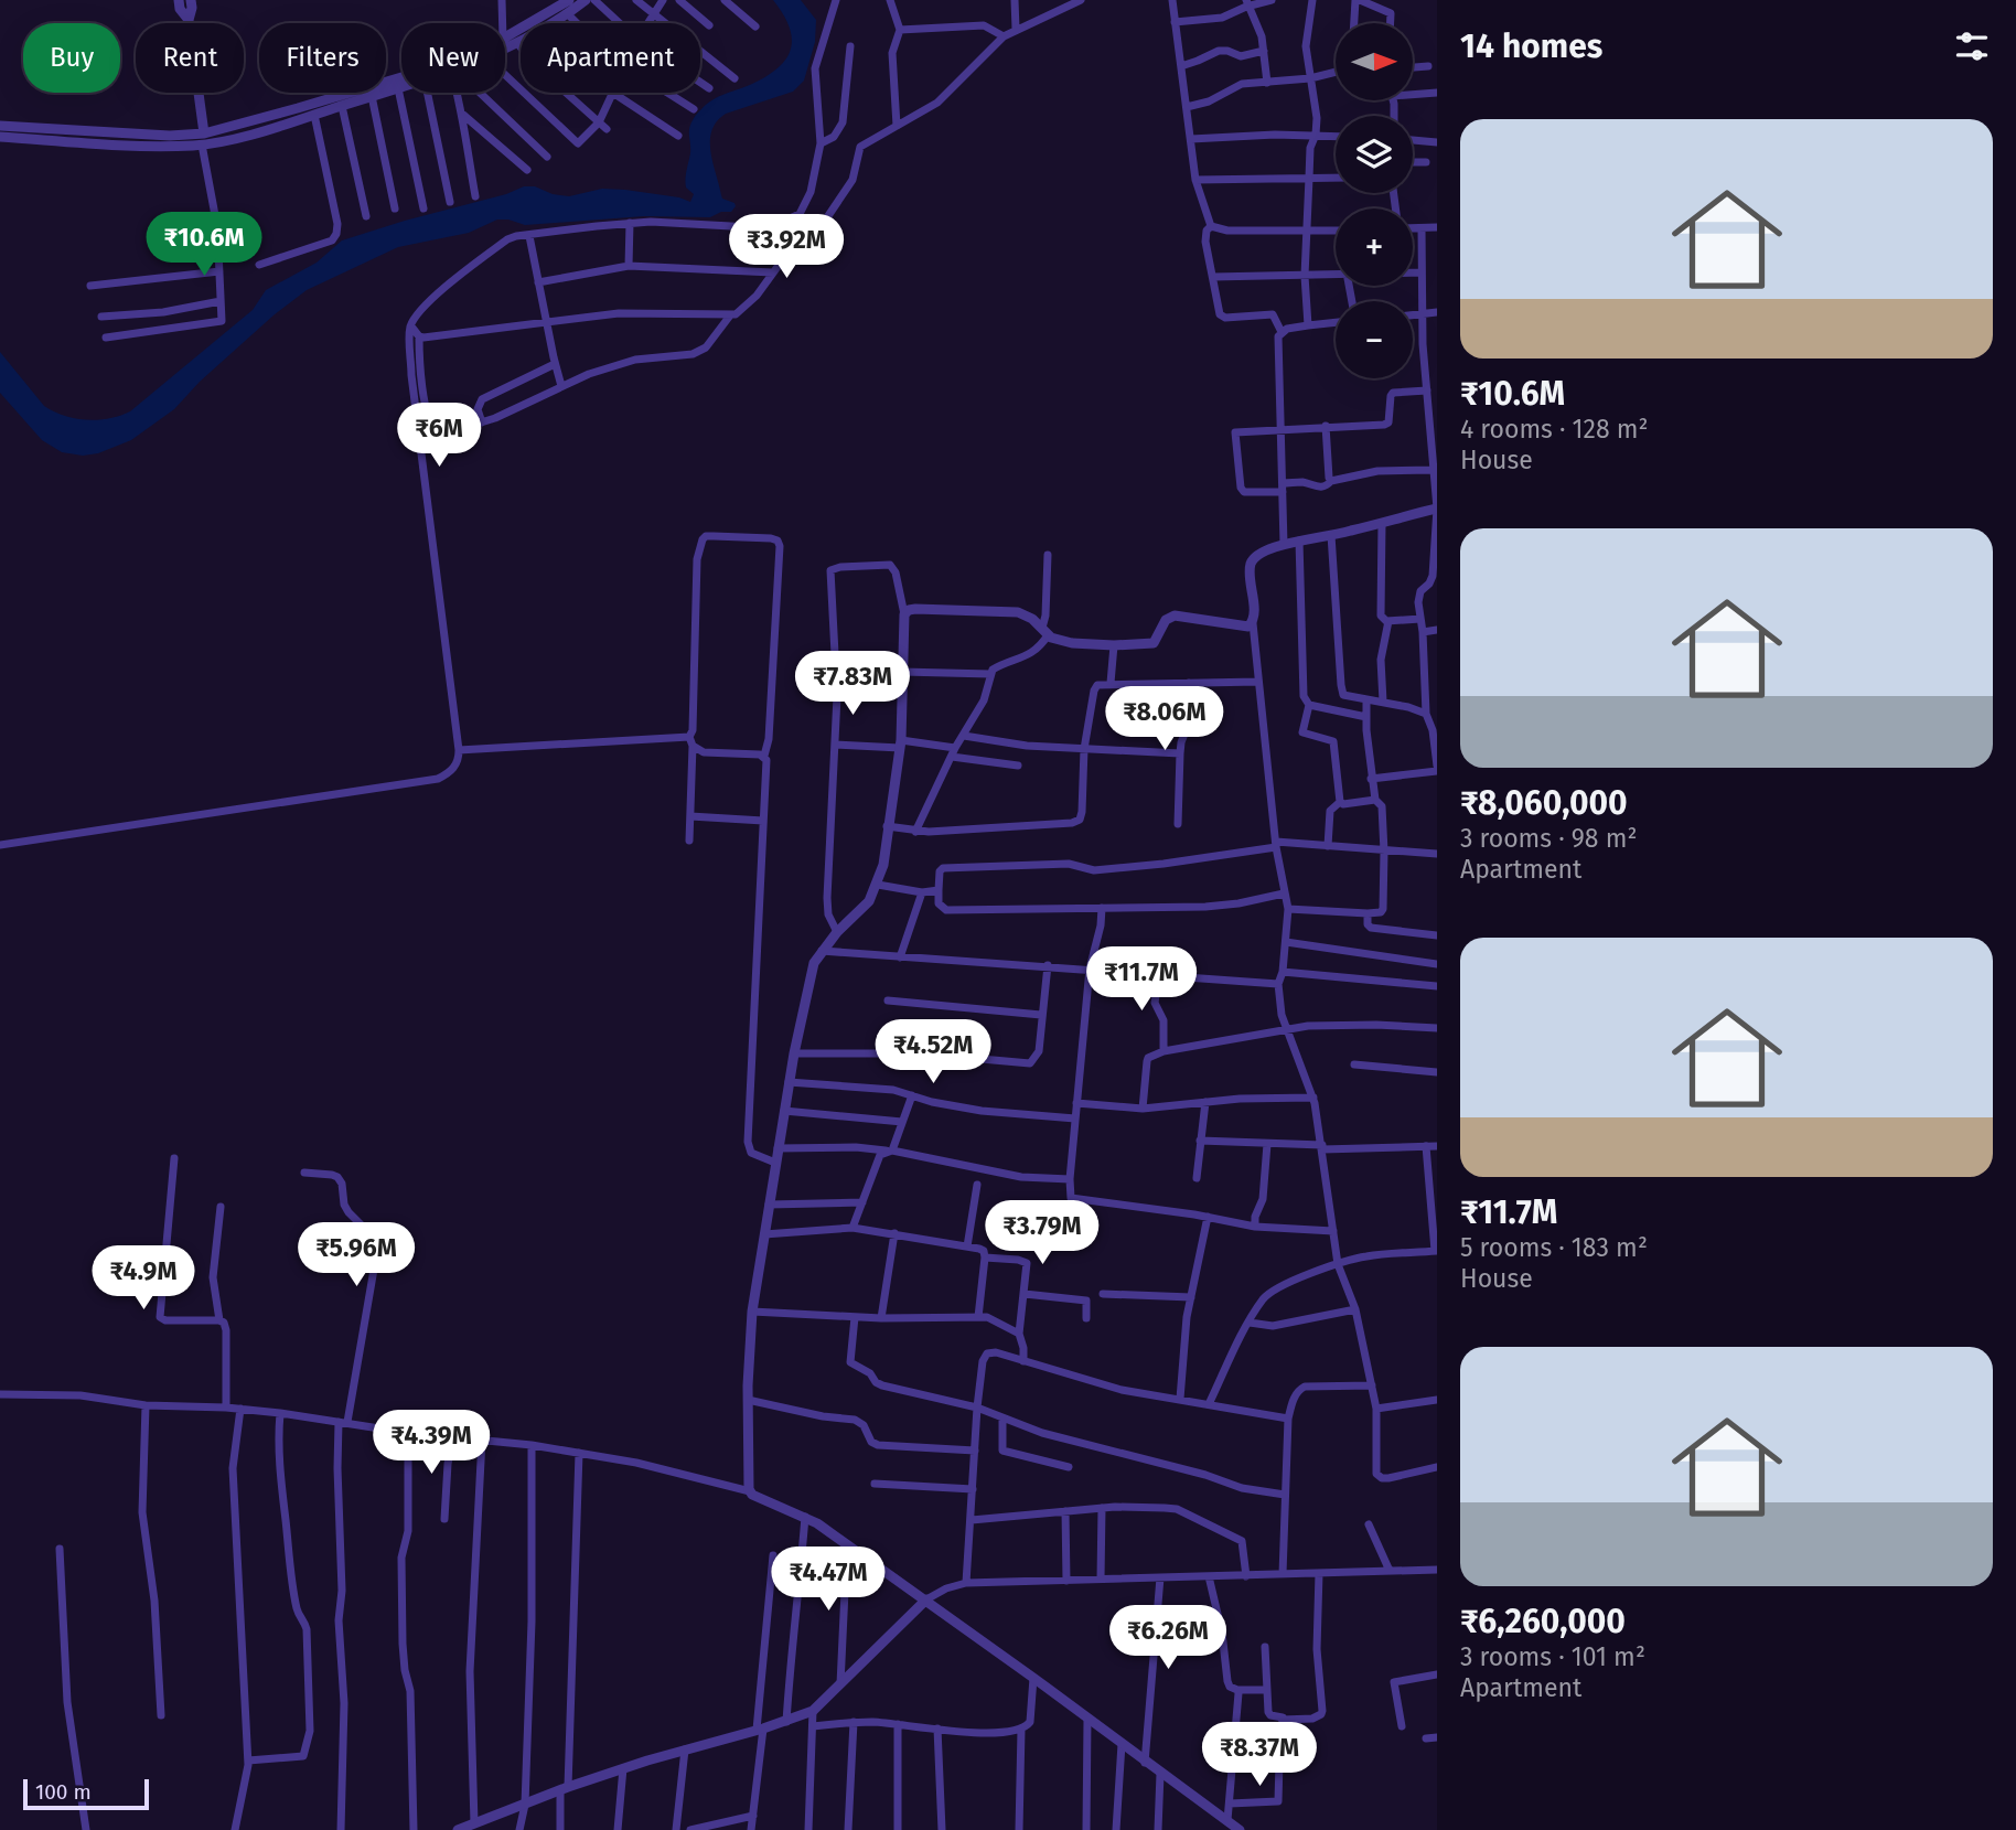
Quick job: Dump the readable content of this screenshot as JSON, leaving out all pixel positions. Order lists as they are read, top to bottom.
{
  "scale_bar": "100 m",
  "north": "right",
  "page": {
    "heading": "14 homes",
    "map_buttons": ["+", "−"],
    "chip": [
      "Buy",
      "Rent",
      "Filters",
      "New",
      "Apartment"
    ],
    "list": [
      {
        "name": "₹10.6M",
        "note": "4 rooms · 128 m² · House"
      },
      {
        "name": "₹8,060,000",
        "note": "3 rooms · 98 m² · Apartment"
      },
      {
        "name": "₹11.7M",
        "note": "5 rooms · 183 m² · House"
      },
      {
        "name": "₹6,260,000",
        "note": "3 rooms · 101 m² · Apartment"
      }
    ],
    "price": [
      "₹10.6M",
      "₹3.92M",
      "₹6M",
      "₹7.83M",
      "₹8.06M",
      "₹11.7M",
      "₹4.52M",
      "₹3.79M",
      "₹5.96M",
      "₹4.9M",
      "₹4.39M",
      "₹4.47M",
      "₹6.26M",
      "₹8.37M"
    ],
    "scale": "100 m"
  }
}
